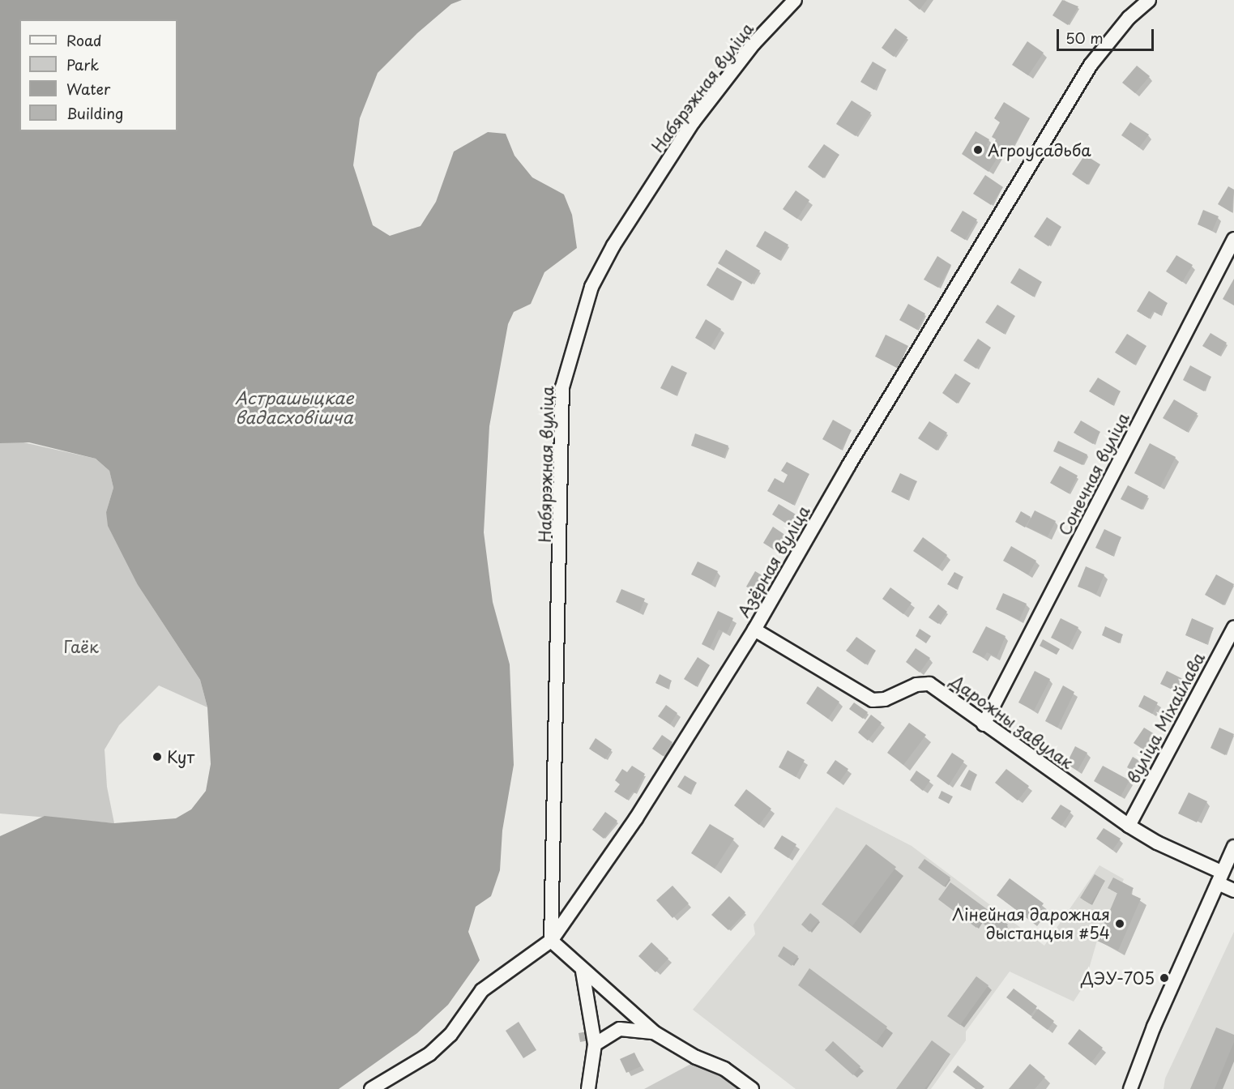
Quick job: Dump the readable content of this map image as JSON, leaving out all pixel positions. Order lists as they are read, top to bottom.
{
  "streets": {
    "street": [
      "Набярэжная вуліца",
      "Сонечная вуліца",
      "Азёрная вуліца",
      "вуліца Міхайлава",
      "Дарожны завулак"
    ]
  },
  "crossings": [
    ["Набярэжная вуліца", "Азёрная вуліца"],
    ["Сонечная вуліца", "Дарожны завулак"],
    ["Азёрная вуліца", "Дарожны завулак"],
    ["вуліца Міхайлава", "Дарожны завулак"]
  ],
  "water": ["Астрашыцкае вадасховішча"],
  "parks": ["Гаёк"],
  "places": [
    "Агроусадьба",
    "Кут",
    "Лінейная дарожная дыстанцыя #54",
    "ДЭУ-705"
  ],
  "legend": [
    "Road",
    "Park",
    "Water",
    "Building"
  ],
  "scale_bar": "50 m"
}
